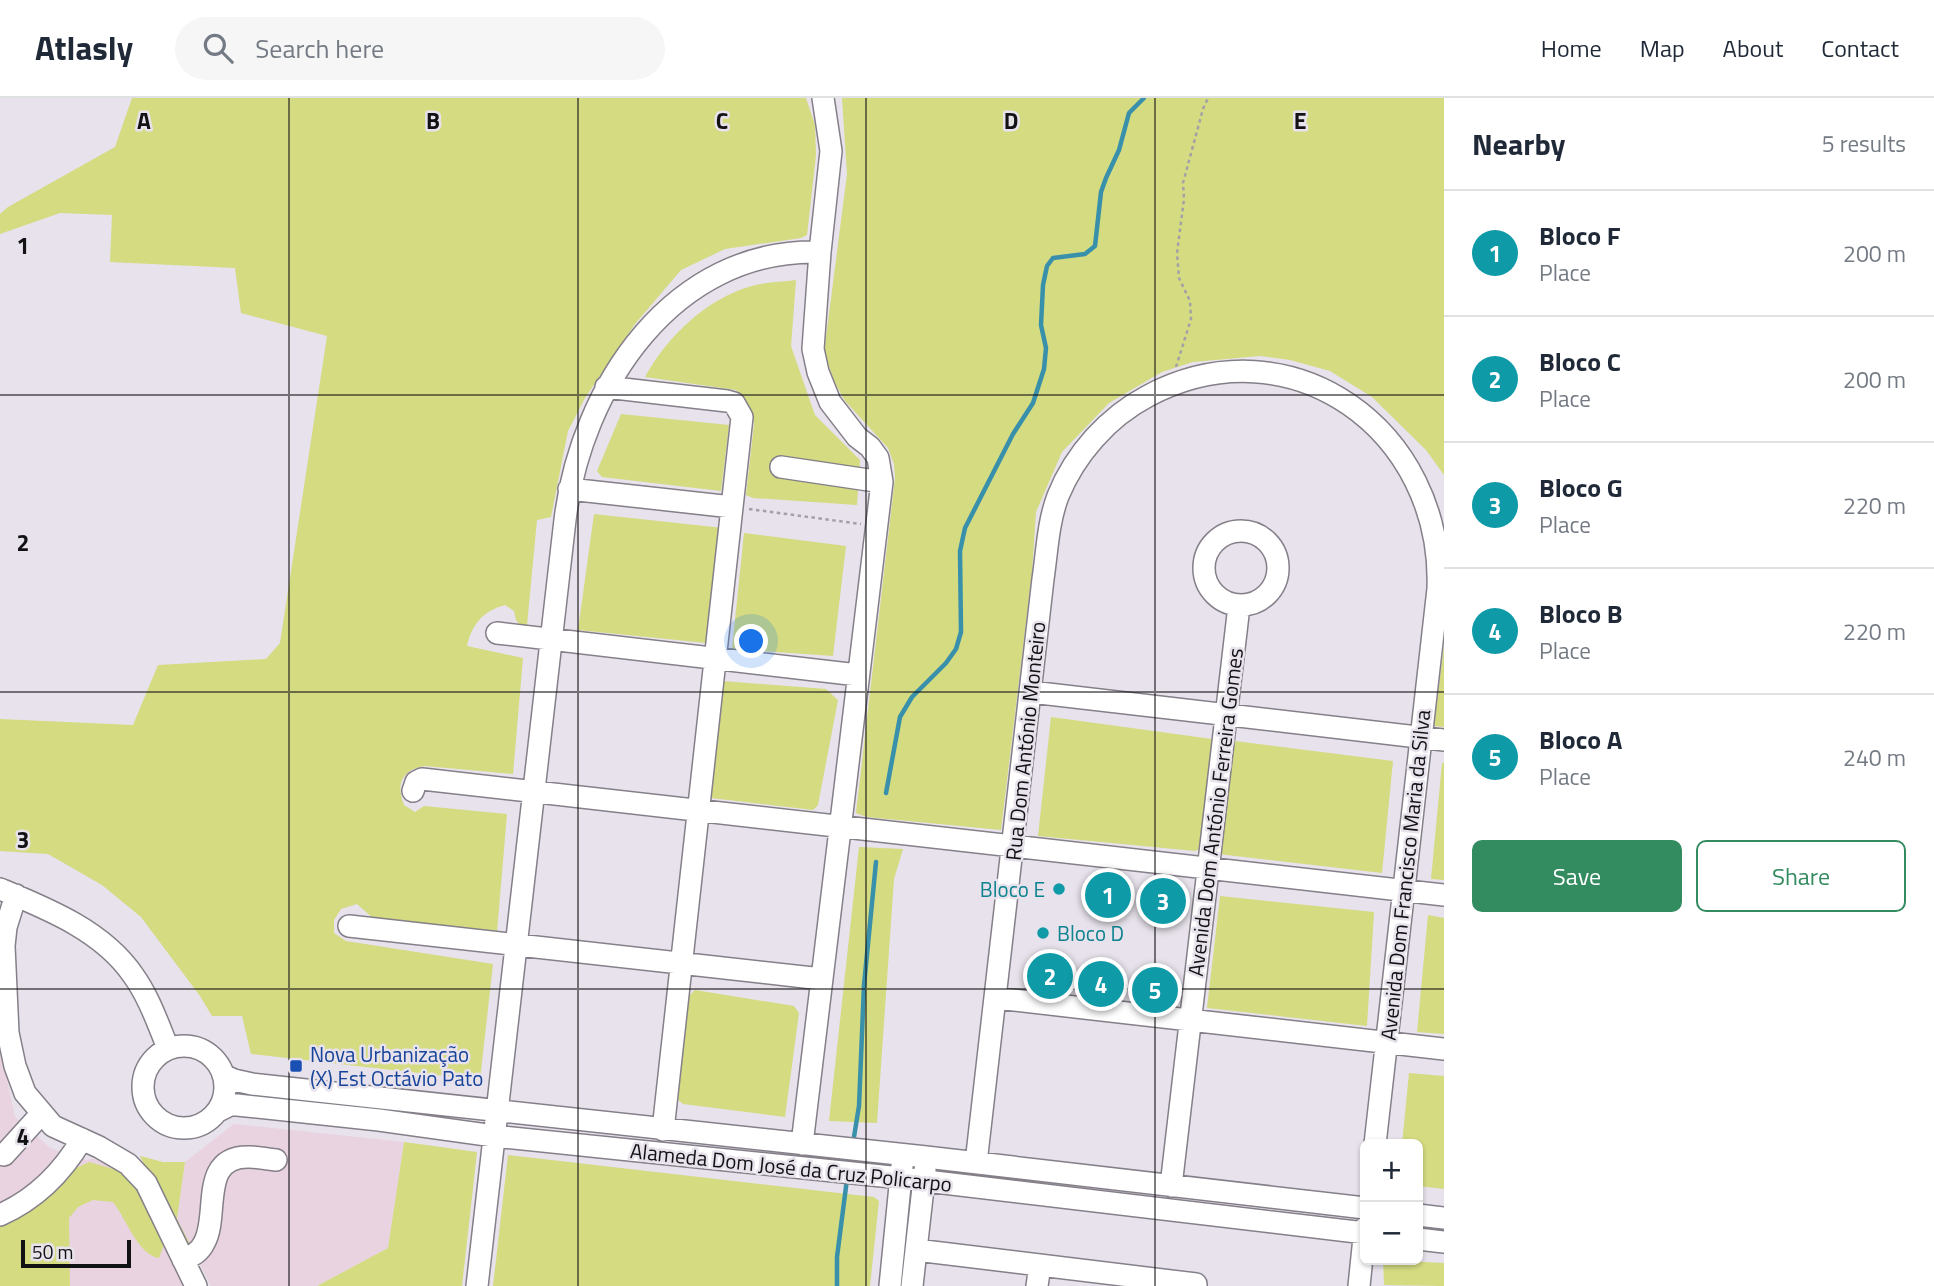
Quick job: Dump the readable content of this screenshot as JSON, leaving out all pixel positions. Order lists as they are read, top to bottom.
{
  "streets": {
    "street": [
      "Rua Dom António Monteiro",
      "Avenida Dom António Ferreira Gomes",
      "Avenida Dom Francisco Maria da Silva",
      "Alameda Dom José da Cruz Policarpo"
    ]
  },
  "crossings": [
    ["Rua Dom António Monteiro", "Avenida Dom Francisco Maria da Silva"],
    ["Rua Dom António Monteiro", "Alameda Dom José da Cruz Policarpo"],
    ["Avenida Dom António Ferreira Gomes", "Alameda Dom José da Cruz Policarpo"]
  ],
  "places": {
    "other": ["Bloco E", "Bloco D"],
    "transit": ["Nova Urbanização (X) Est Octávio Pato"]
  },
  "scale_bar": "50 m",
  "page": {
    "header": "Atlasly",
    "search": "Search here",
    "nav": [
      "Home",
      "Map",
      "About",
      "Contact"
    ],
    "heading": ["Nearby", "5 results"],
    "list": [
      {
        "mark": "1",
        "name": "Bloco F",
        "note": "Place",
        "value": "200 m"
      },
      {
        "mark": "2",
        "name": "Bloco C",
        "note": "Place",
        "value": "200 m"
      },
      {
        "mark": "3",
        "name": "Bloco G",
        "note": "Place",
        "value": "220 m"
      },
      {
        "mark": "4",
        "name": "Bloco B",
        "note": "Place",
        "value": "220 m"
      },
      {
        "mark": "5",
        "name": "Bloco A",
        "note": "Place",
        "value": "240 m"
      }
    ],
    "buttons": ["Save", "Share"],
    "pins": [
      "1",
      "3",
      "2",
      "4",
      "5"
    ],
    "map_buttons": ["+", "−"],
    "scale": "50 m"
  },
  "grid": {
    "columns": [
      "A",
      "B",
      "C",
      "D",
      "E"
    ],
    "rows": [
      "1",
      "2",
      "3",
      "4"
    ]
  }
}
